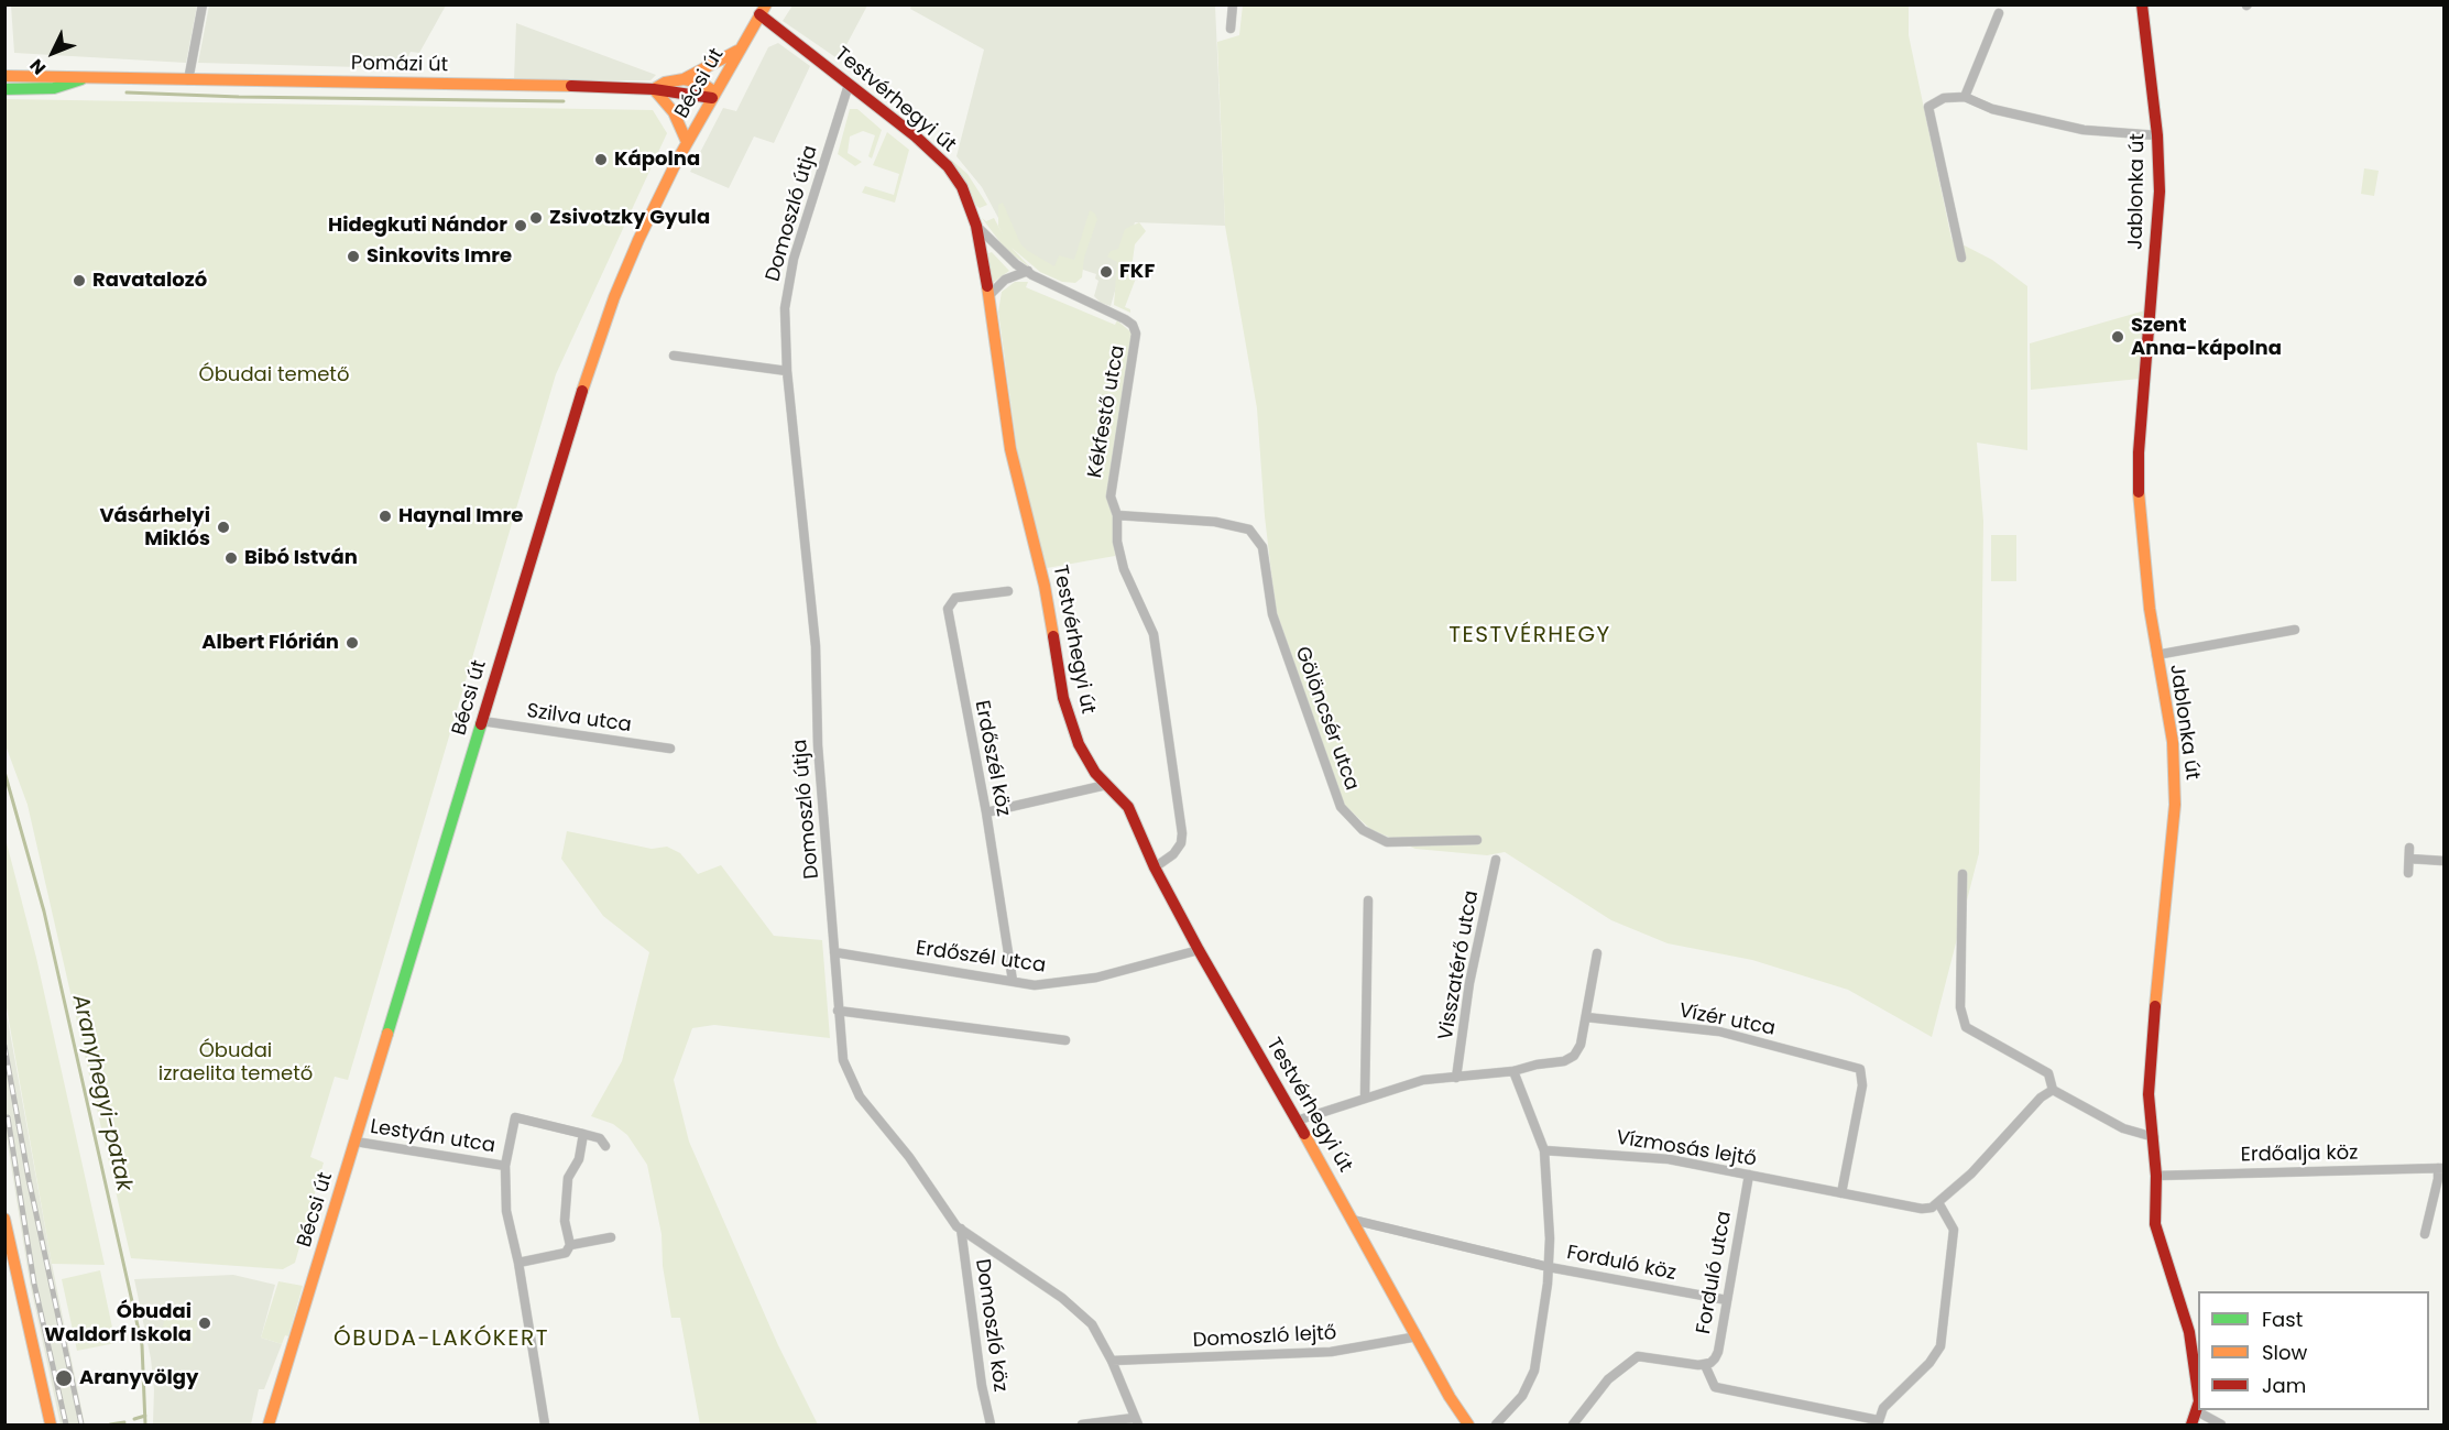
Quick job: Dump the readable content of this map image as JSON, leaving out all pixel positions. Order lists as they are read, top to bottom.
{
  "streets": {
    "street": [
      "Pomázi út",
      "Bécsi út",
      "Testvérhegyi út",
      "Jablonka út",
      "Domoszló útja",
      "Kékfestő utca",
      "Szilva utca",
      "Gölöncsér utca",
      "Erdőszél köz",
      "Erdőszél utca",
      "Visszatérő utca",
      "Vízér utca",
      "Lestyán utca",
      "Vízmosás lejtő",
      "Erdőalja köz",
      "Forduló köz",
      "Forduló utca",
      "Domoszló köz",
      "Domoszló lejtő"
    ]
  },
  "crossings": [
    ["Pomázi út", "Bécsi út"],
    ["Bécsi út", "Testvérhegyi út"],
    ["Bécsi út", "Szilva utca"],
    ["Bécsi út", "Lestyán utca"],
    ["Testvérhegyi út", "Domoszló útja"],
    ["Testvérhegyi út", "Kékfestő utca"],
    ["Testvérhegyi út", "Erdőszél utca"],
    ["Testvérhegyi út", "Domoszló lejtő"],
    ["Jablonka út", "Erdőalja köz"],
    ["Domoszló útja", "Erdőszél utca"],
    ["Domoszló útja", "Domoszló köz"],
    ["Domoszló útja", "Domoszló lejtő"],
    ["Kékfestő utca", "Gölöncsér utca"],
    ["Erdőszél köz", "Erdőszél utca"],
    ["Vízér utca", "Vízmosás lejtő"],
    ["Vízmosás lejtő", "Forduló utca"],
    ["Forduló köz", "Forduló utca"]
  ],
  "districts": ["TESTVÉRHEGY", "ÓBUDA-LAKÓKERT"],
  "water": ["Aranyhegyi-patak"],
  "parks": ["Óbudai temető", "Óbudai izraelita temető"],
  "places": [
    "Kápolna",
    "Zsivotzky Gyula",
    "Hidegkuti Nándor",
    "Sinkovits Imre",
    "FKF",
    "Ravatalozó",
    "Szent Anna-kápolna",
    "Haynal Imre",
    "Vásárhelyi Miklós",
    "Bibó István",
    "Albert Flórián",
    "Óbudai Waldorf Iskola",
    "Aranyvölgy"
  ],
  "legend": ["Fast", "Slow", "Jam"],
  "north": "bottom left"
}
